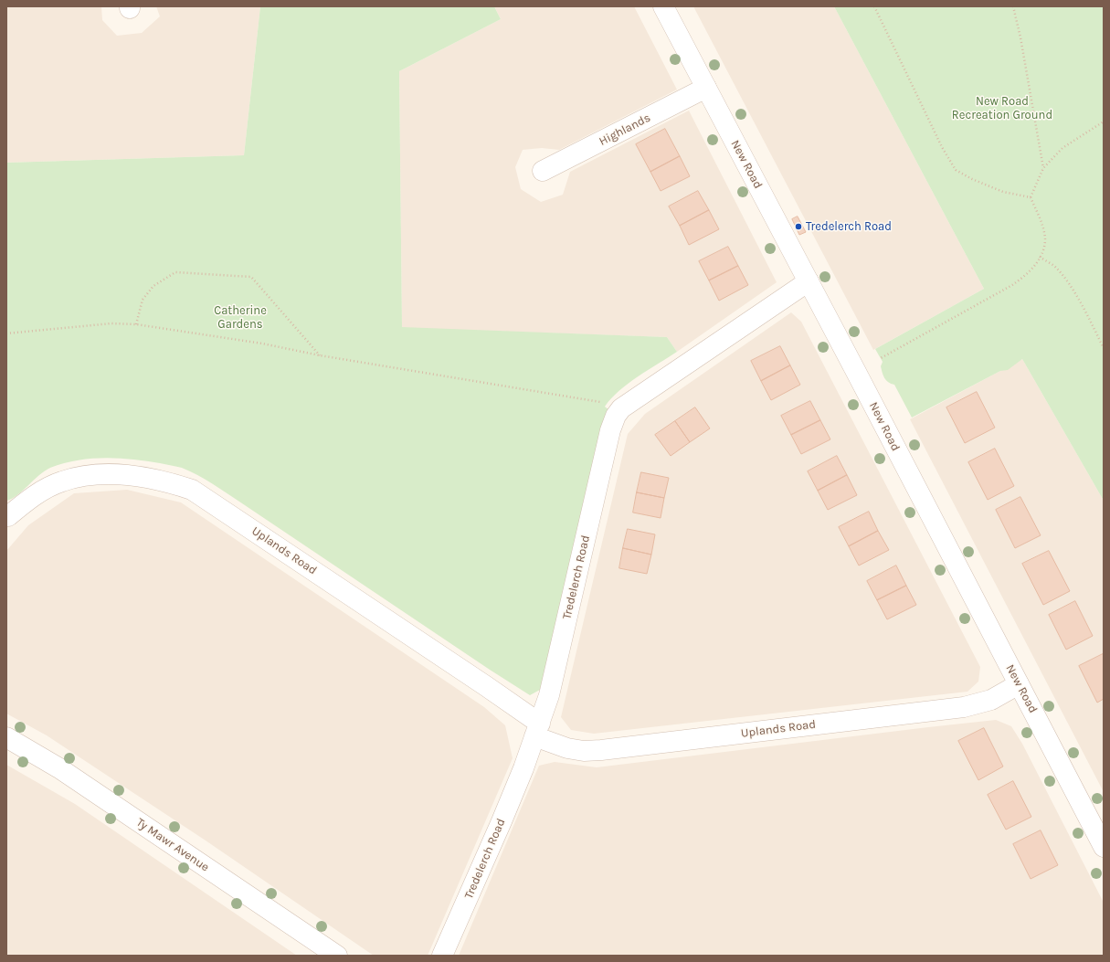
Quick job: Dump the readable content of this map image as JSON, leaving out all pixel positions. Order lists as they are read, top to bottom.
{
  "streets": {
    "street": [
      "Highlands",
      "New Road",
      "Uplands Road",
      "Tredelerch Road",
      "Ty Mawr Avenue"
    ]
  },
  "crossings": [
    ["Highlands", "New Road"],
    ["New Road", "Uplands Road"],
    ["New Road", "Tredelerch Road"],
    ["Uplands Road", "Tredelerch Road"]
  ],
  "parks": ["New Road Recreation Ground", "Catherine Gardens"],
  "places": ["Tredelerch Road"]
}
